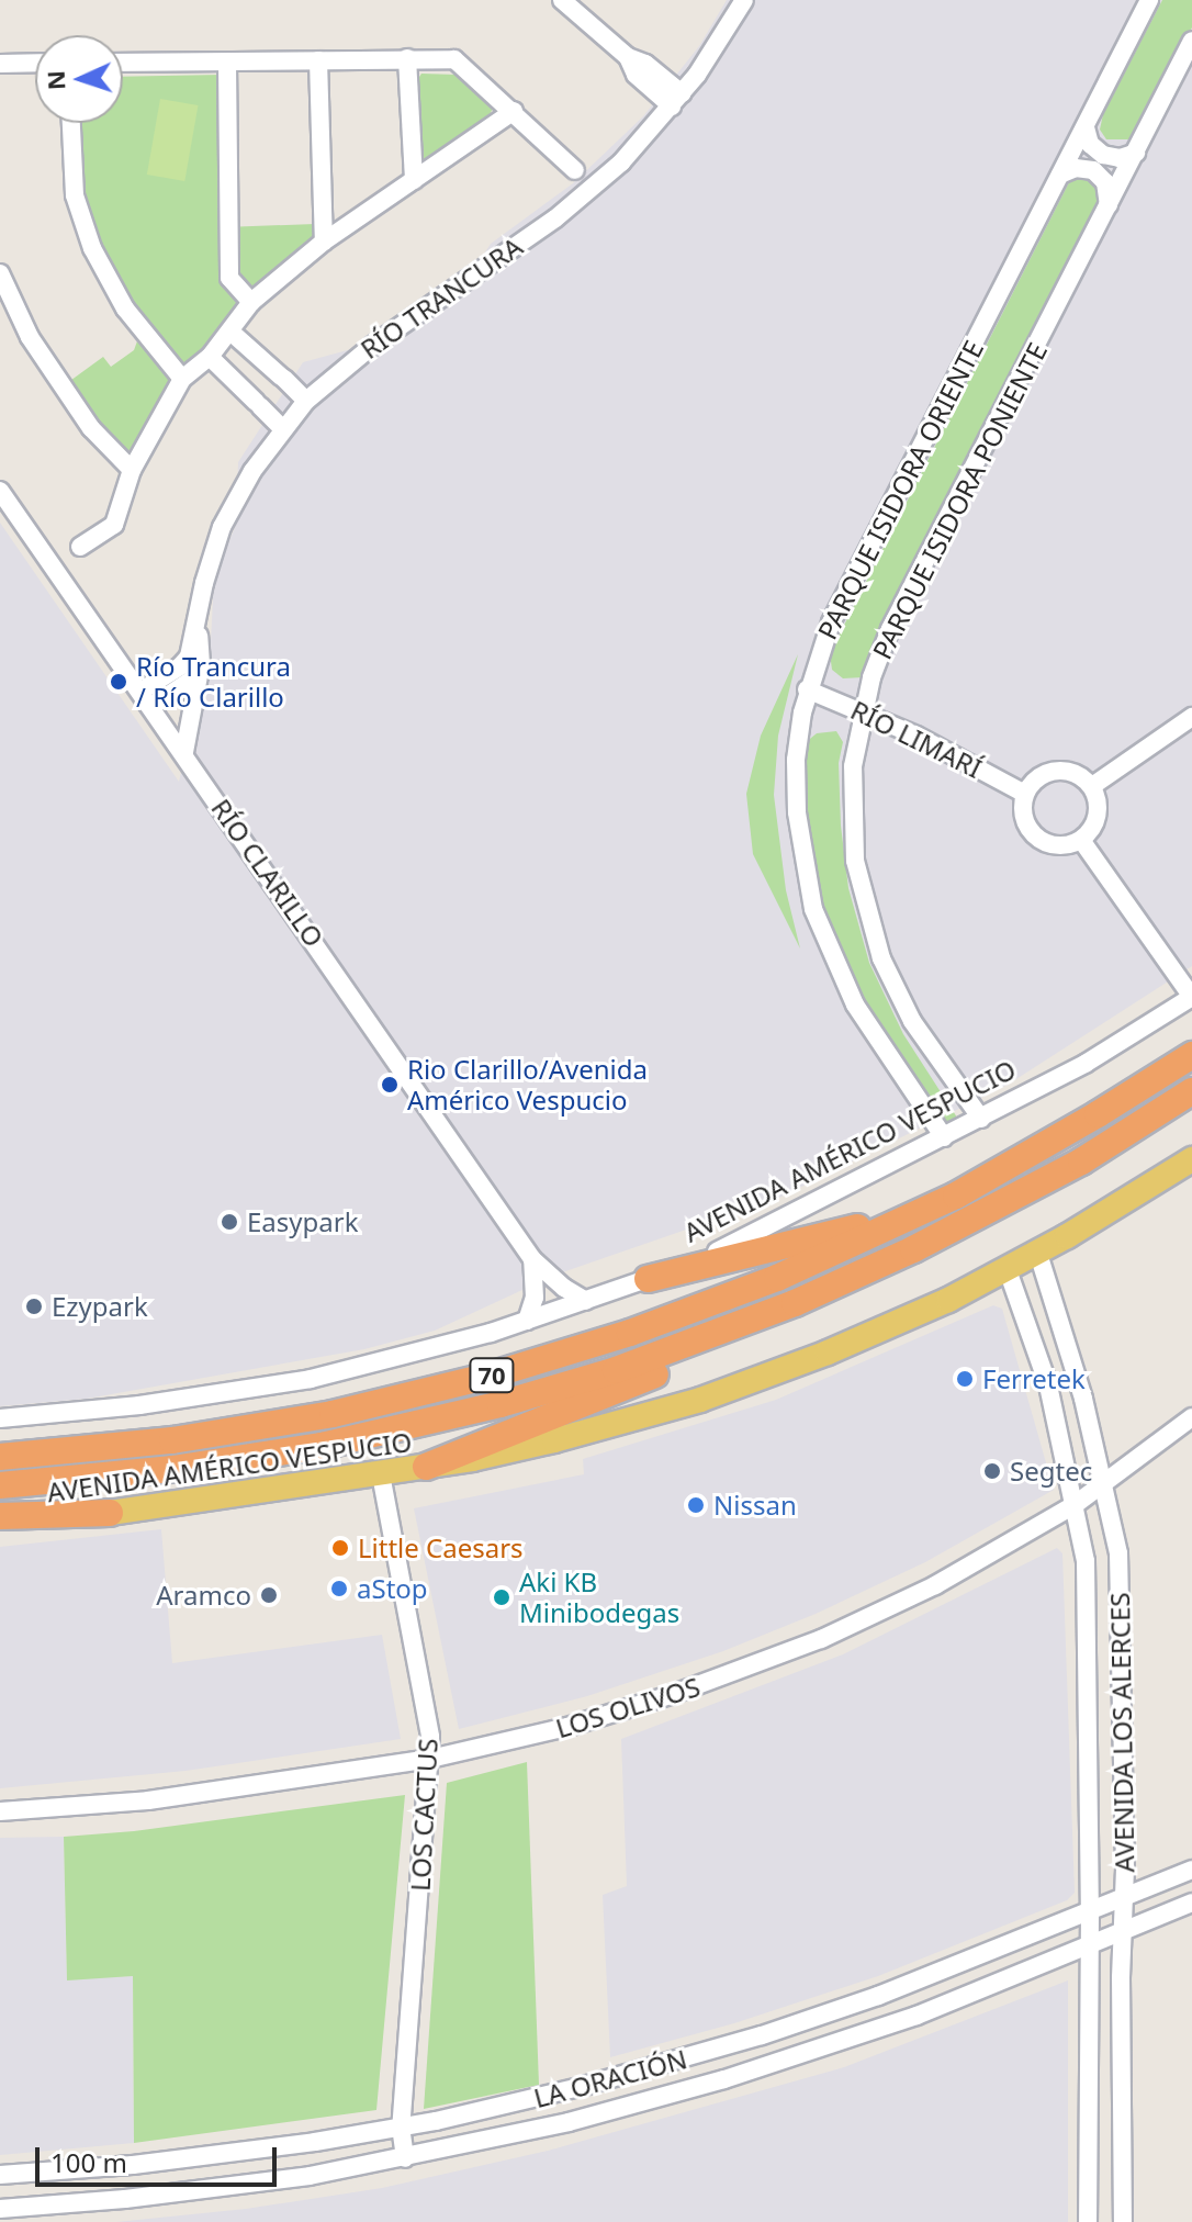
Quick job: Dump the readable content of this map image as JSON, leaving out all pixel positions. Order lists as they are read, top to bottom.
{
  "streets": {
    "highway": ["70"],
    "main road": ["AVENIDA AMÉRICO VESPUCIO"],
    "street": [
      "RÍO TRANCURA",
      "PARQUE ISIDORA ORIENTE",
      "PARQUE ISIDORA PONIENTE",
      "RÍO LIMARÍ",
      "RÍO CLARILLO",
      "LOS OLIVOS",
      "AVENIDA LOS ALERCES",
      "LOS CACTUS",
      "LA ORACIÓN"
    ]
  },
  "crossings": [
    ["RÍO TRANCURA", "RÍO CLARILLO"],
    ["PARQUE ISIDORA ORIENTE", "RÍO LIMARÍ"],
    ["PARQUE ISIDORA ORIENTE", "AVENIDA AMÉRICO VESPUCIO"],
    ["PARQUE ISIDORA PONIENTE", "RÍO LIMARÍ"],
    ["PARQUE ISIDORA PONIENTE", "AVENIDA AMÉRICO VESPUCIO"],
    ["RÍO CLARILLO", "AVENIDA AMÉRICO VESPUCIO"],
    ["AVENIDA AMÉRICO VESPUCIO", "AVENIDA LOS ALERCES"],
    ["AVENIDA AMÉRICO VESPUCIO", "LOS CACTUS"],
    ["LOS OLIVOS", "AVENIDA LOS ALERCES"],
    ["LOS OLIVOS", "LOS CACTUS"],
    ["AVENIDA LOS ALERCES", "LA ORACIÓN"],
    ["LOS CACTUS", "LA ORACIÓN"]
  ],
  "places": [
    "Río Trancura / Río Clarillo",
    "Rio Clarillo/Avenida Américo Vespucio",
    "Easypark",
    "Ezypark",
    "Ferretek",
    "Segtec",
    "Nissan",
    "Little Caesars",
    "aStop",
    "Aramco",
    "Aki KB Minibodegas"
  ],
  "scale_bar": "100 m",
  "north": "left"
}
